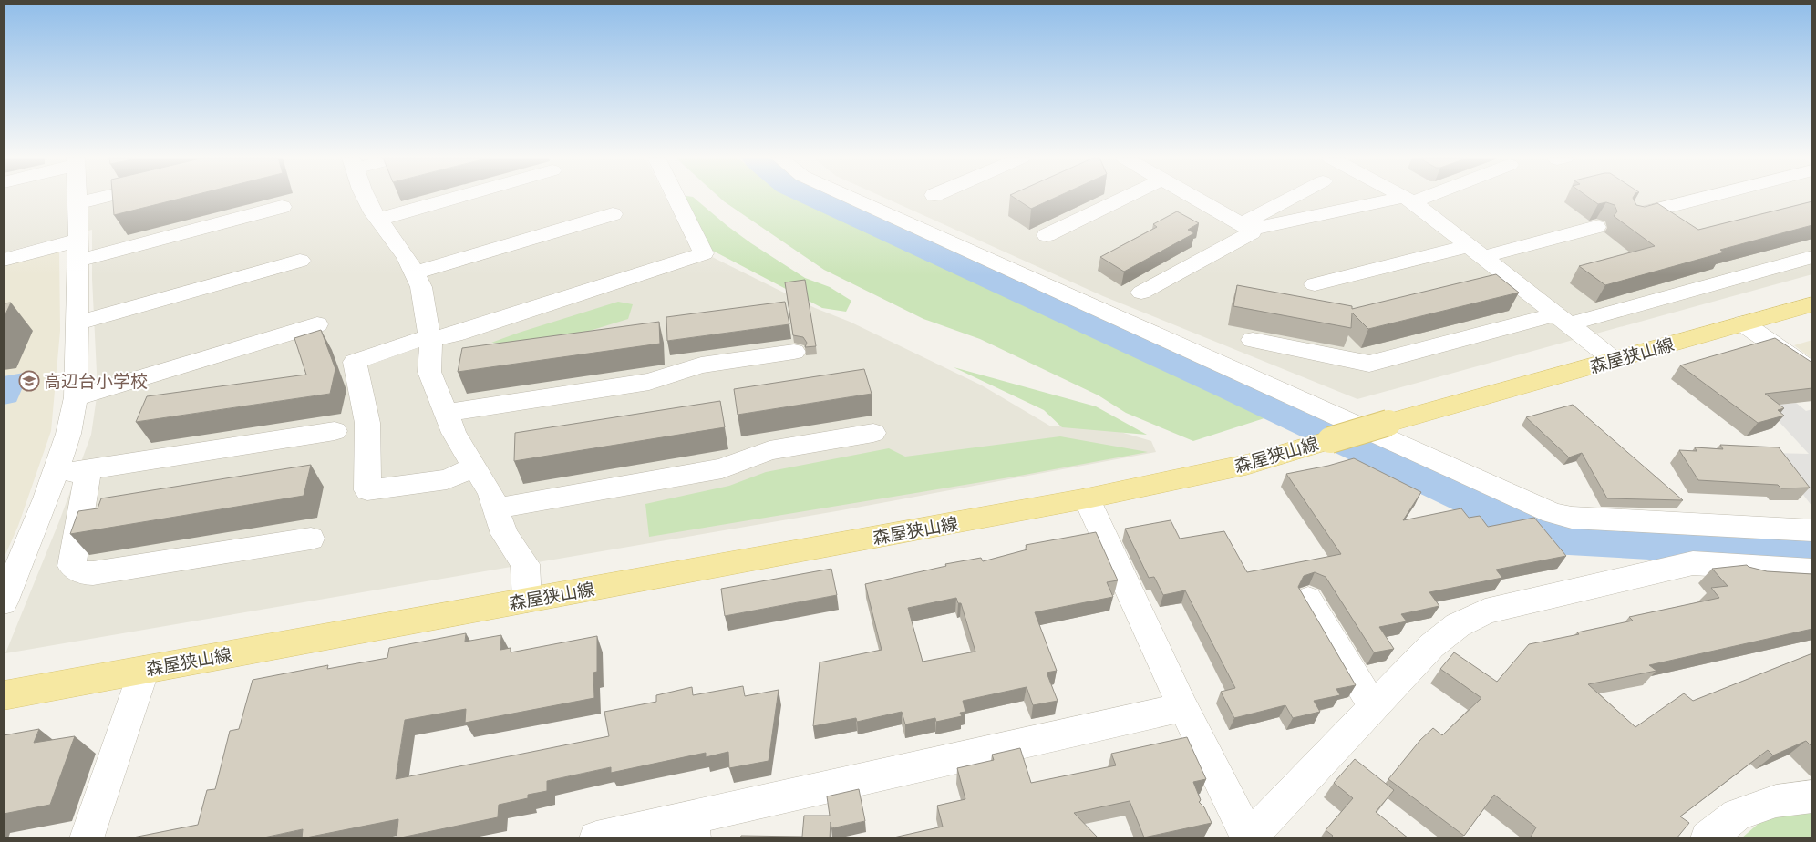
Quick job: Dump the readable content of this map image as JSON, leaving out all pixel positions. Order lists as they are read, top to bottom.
{
  "streets": {
    "main road": ["森屋狭山線"]
  },
  "places": {
    "school or university": ["高辺台小学校"]
  }
}
